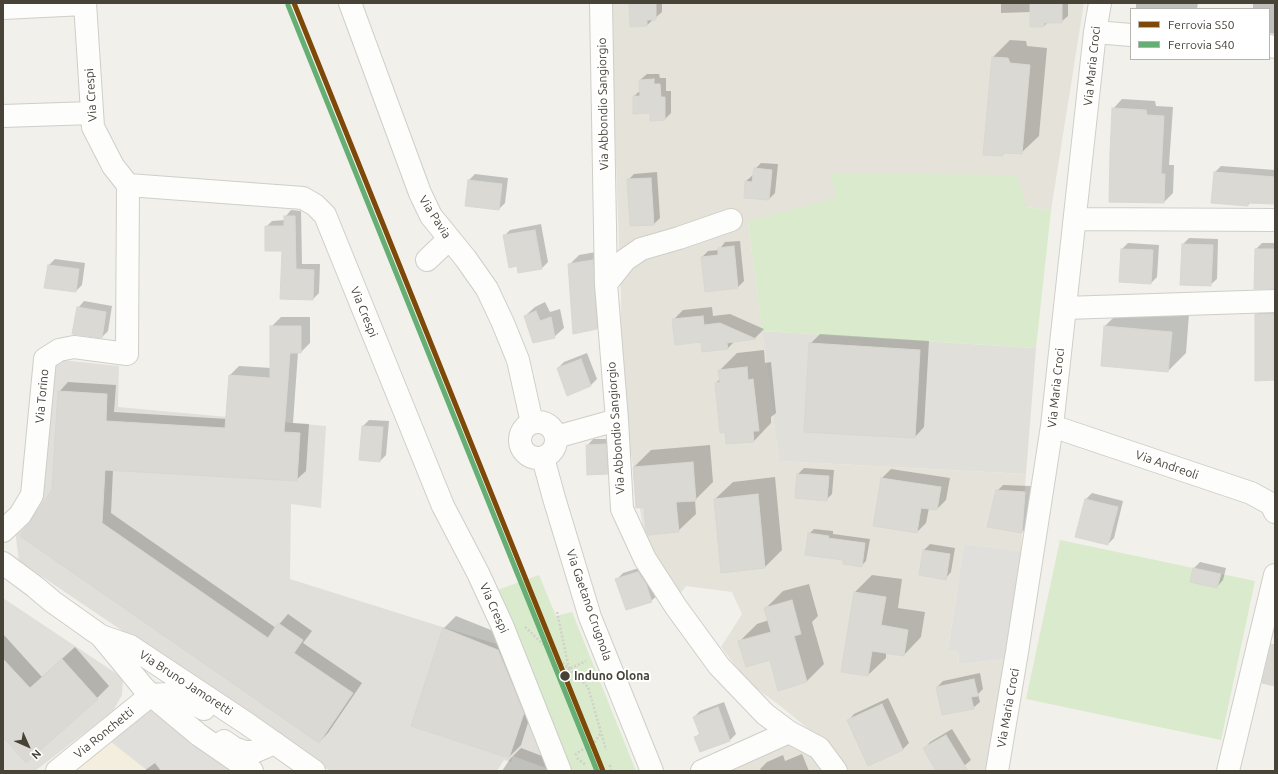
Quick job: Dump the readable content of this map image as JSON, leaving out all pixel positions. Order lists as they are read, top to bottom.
{
  "streets": {
    "street": [
      "Via Maria Croci",
      "Via Crespi",
      "Via Abbondio Sangiorgio",
      "Via Pavia",
      "Via Torino",
      "Via Andreoli",
      "Via Gaetano Crugnola",
      "Via Bruno Jamoretti",
      "Via Ronchetti"
    ]
  },
  "crossings": [
    ["Via Maria Croci", "Via Andreoli"],
    ["Via Crespi", "Via Torino"],
    ["Via Pavia", "Via Gaetano Crugnola"]
  ],
  "places": ["Induno Olona"],
  "lines": ["rail line S50", "rail line S40"],
  "legend": ["Ferrovia S50", "Ferrovia S40"],
  "north": "bottom right"
}
